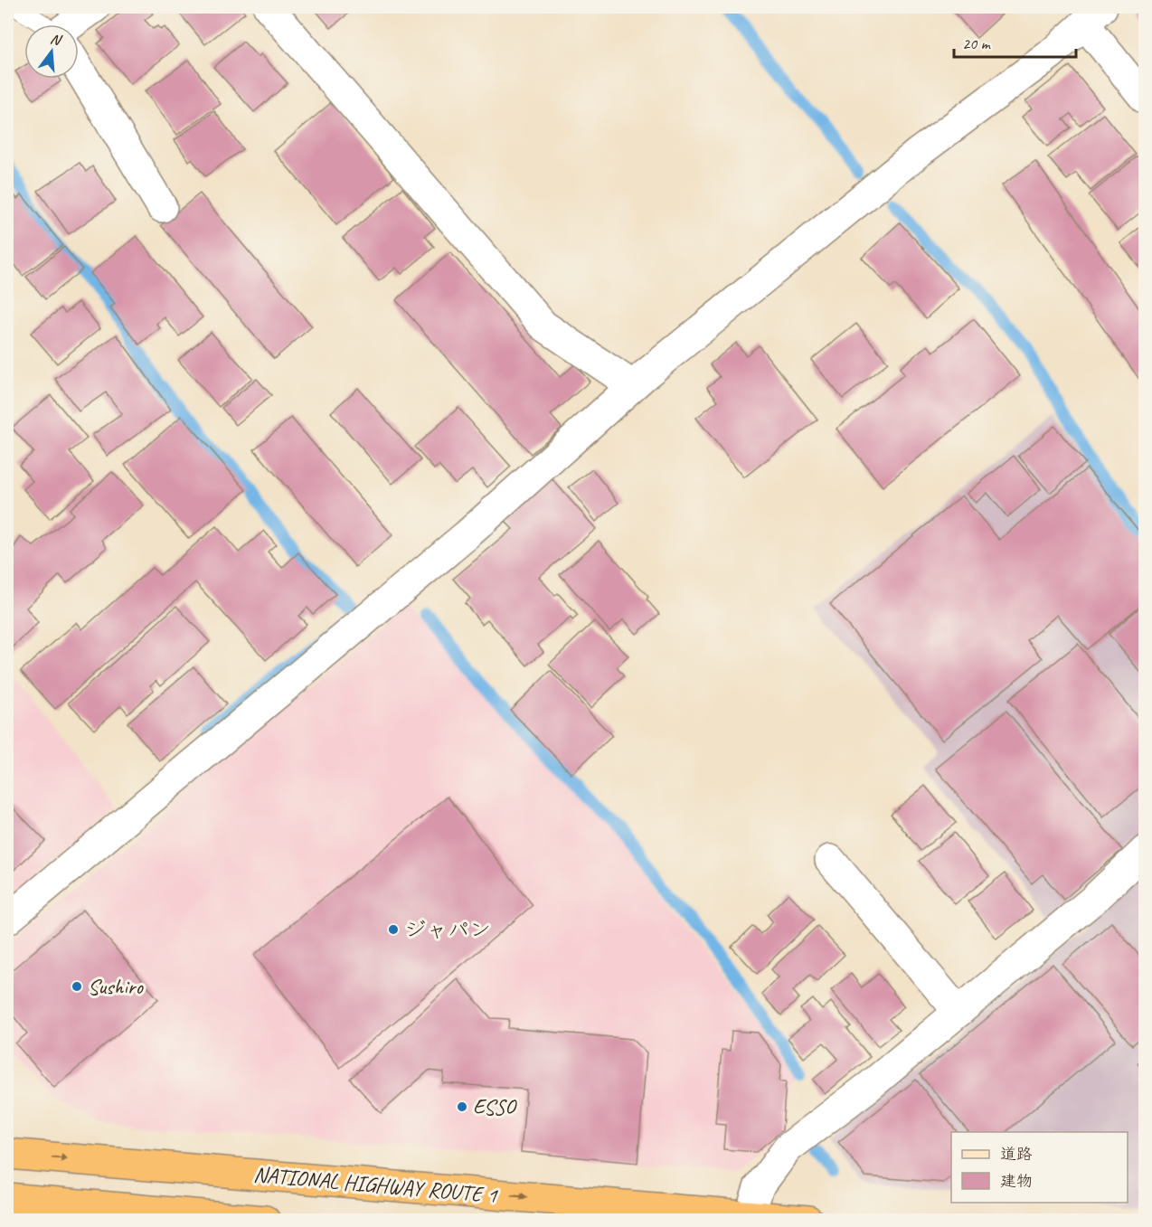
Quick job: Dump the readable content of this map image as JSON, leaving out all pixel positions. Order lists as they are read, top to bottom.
{
  "streets": {
    "highway": ["NATIONAL HIGHWAY ROUTE 1"]
  },
  "places": ["ジャパン", "Sushiro", "ESSO"],
  "legend": ["道路", "建物"],
  "scale_bar": "20 m",
  "north": "top"
}
